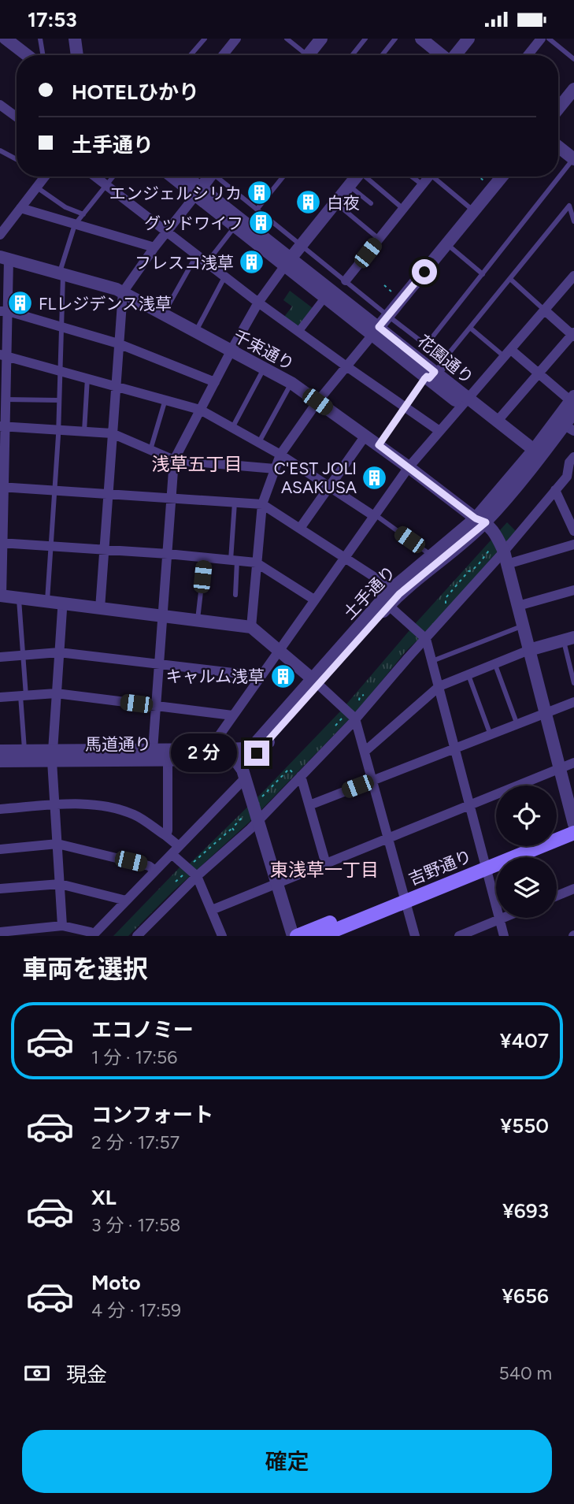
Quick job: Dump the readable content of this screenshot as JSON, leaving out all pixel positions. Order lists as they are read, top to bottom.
{
  "streets": {
    "main road": ["吉野通り"],
    "street": [
      "千束通り",
      "花園通り",
      "土手通り",
      "馬道通り"
    ]
  },
  "crossings": [
    ["千束通り", "土手通り"],
    ["土手通り", "馬道通り"]
  ],
  "districts": ["浅草五丁目", "東浅草一丁目"],
  "places": {
    "building": [
      "エンジェルシリカ",
      "白夜",
      "グッドワイフ",
      "フレスコ浅草",
      "FLレジデンス浅草",
      "C'EST JOLI ASAKUSA",
      "キャルム浅草"
    ]
  },
  "page": {
    "status": "17:53",
    "banner": ["HOTELひかり", "土手通り"],
    "bubble": "2 分",
    "heading": "車両を選択",
    "list": [
      {
        "name": "エコノミー",
        "note": "1 分 · 17:56",
        "value": "¥407"
      },
      {
        "name": "コンフォート",
        "note": "2 分 · 17:57",
        "value": "¥550"
      },
      {
        "name": "XL",
        "note": "3 分 · 17:58",
        "value": "¥693"
      },
      {
        "name": "Moto",
        "note": "4 分 · 17:59",
        "value": "¥656"
      }
    ],
    "pay": ["現金", "540 m"],
    "buttons": "確定"
  }
}
